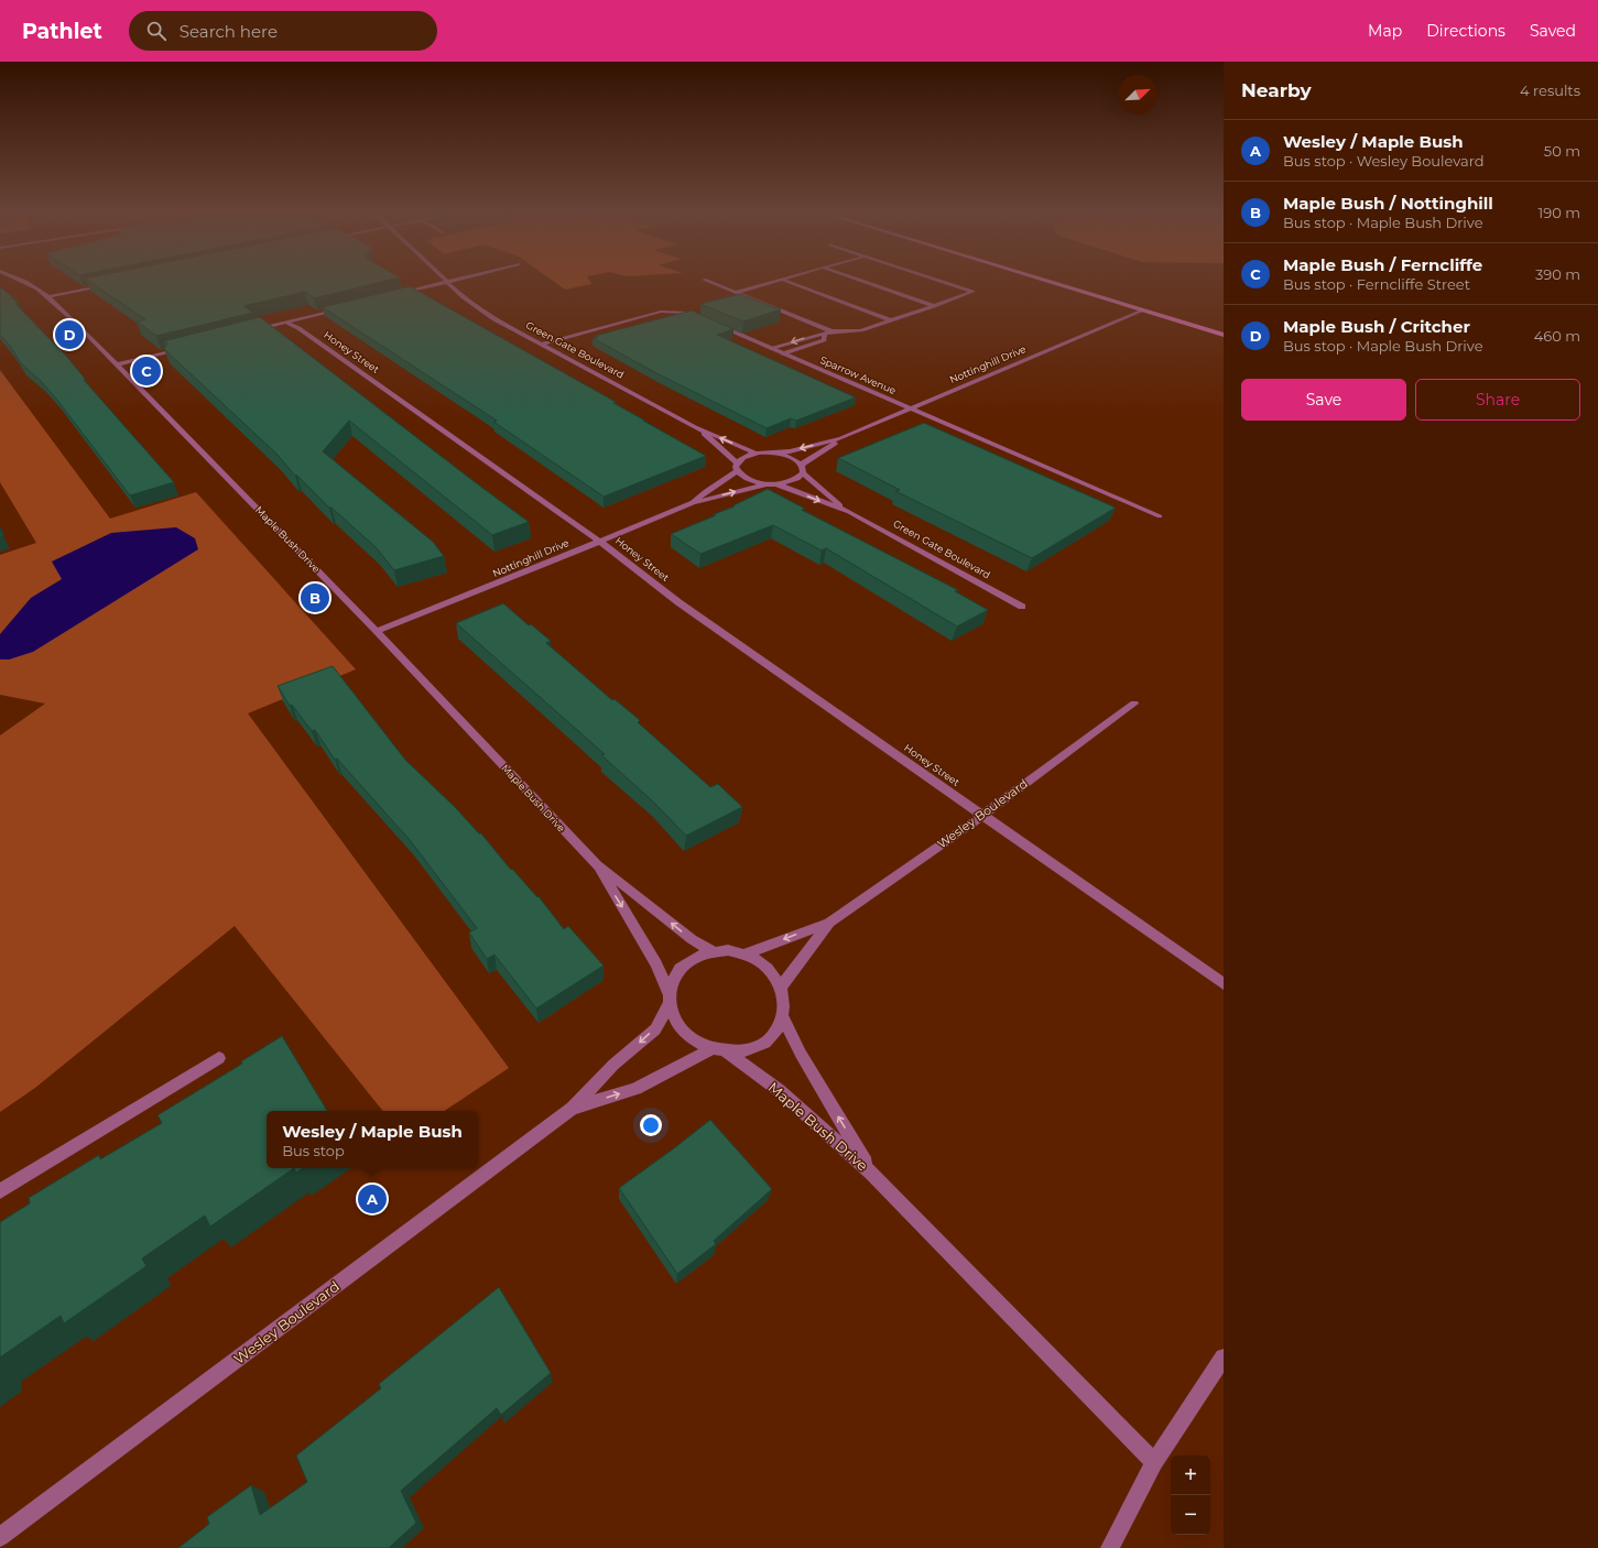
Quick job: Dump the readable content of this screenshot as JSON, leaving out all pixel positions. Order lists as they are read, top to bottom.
{
  "streets": {
    "street": [
      "Green Gate Boulevard",
      "Honey Street",
      "Nottinghill Drive",
      "Sparrow Avenue",
      "Maple Bush Drive",
      "Wesley Boulevard"
    ]
  },
  "crossings": [
    ["Green Gate Boulevard", "Nottinghill Drive"],
    ["Honey Street", "Nottinghill Drive"],
    ["Honey Street", "Wesley Boulevard"],
    ["Nottinghill Drive", "Sparrow Avenue"],
    ["Nottinghill Drive", "Maple Bush Drive"],
    ["Maple Bush Drive", "Wesley Boulevard"]
  ],
  "north": "top right",
  "page": {
    "header": "Pathlet",
    "search": "Search here",
    "nav": ["Map", "Directions", "Saved"],
    "heading": ["Nearby", "4 results"],
    "list": [
      {
        "mark": "A",
        "name": "Wesley / Maple Bush",
        "note": "Bus stop · Wesley Boulevard",
        "value": "50 m"
      },
      {
        "mark": "B",
        "name": "Maple Bush / Nottinghill",
        "note": "Bus stop · Maple Bush Drive",
        "value": "190 m"
      },
      {
        "mark": "C",
        "name": "Maple Bush / Ferncliffe",
        "note": "Bus stop · Ferncliffe Street",
        "value": "390 m"
      },
      {
        "mark": "D",
        "name": "Maple Bush / Critcher",
        "note": "Bus stop · Maple Bush Drive",
        "value": "460 m"
      }
    ],
    "pins": [
      "D",
      "C",
      "B",
      "A"
    ],
    "buttons": ["Save", "Share"],
    "popup": ["Wesley / Maple Bush", "Bus stop"],
    "map_buttons": ["+", "−"]
  }
}
